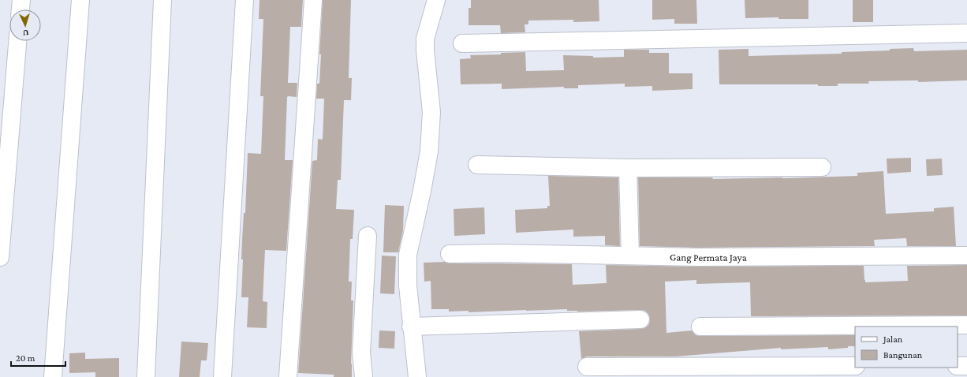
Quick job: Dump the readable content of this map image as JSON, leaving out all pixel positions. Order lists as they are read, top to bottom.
{
  "streets": {
    "street": ["Gang Permata Jaya"]
  },
  "legend": ["Jalan", "Bangunan"],
  "scale_bar": "20 m",
  "north": "bottom"
}
